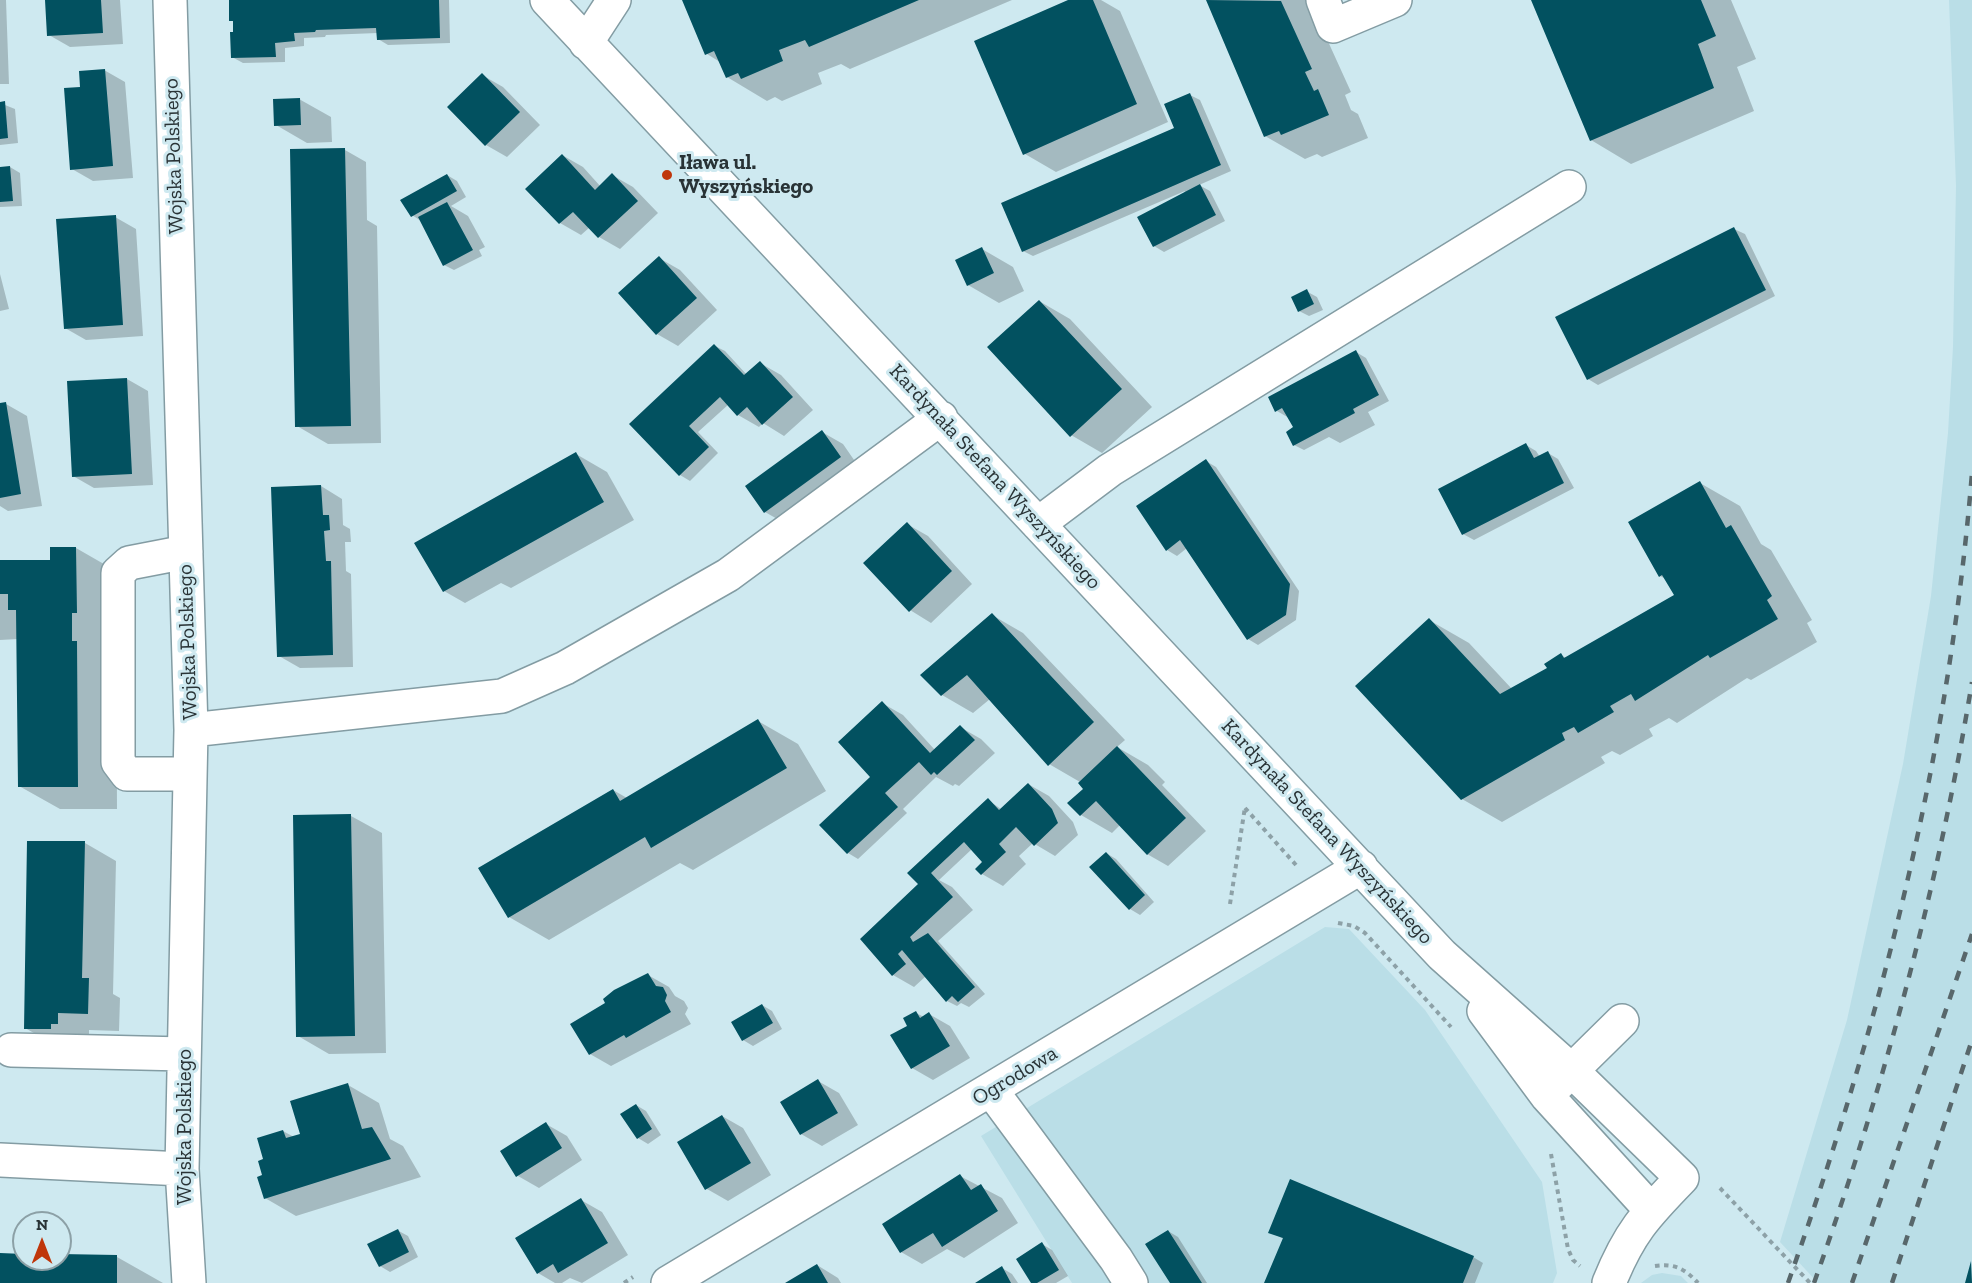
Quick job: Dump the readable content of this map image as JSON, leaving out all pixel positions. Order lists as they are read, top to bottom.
{
  "streets": {
    "street": ["Wojska Polskiego", "Kardynała Stefana Wyszyńskiego", "Ogrodowa"]
  },
  "crossings": [
    ["Kardynała Stefana Wyszyńskiego", "Ogrodowa"]
  ],
  "places": ["Iława ul. Wyszyńskiego"],
  "north": "top"
}
